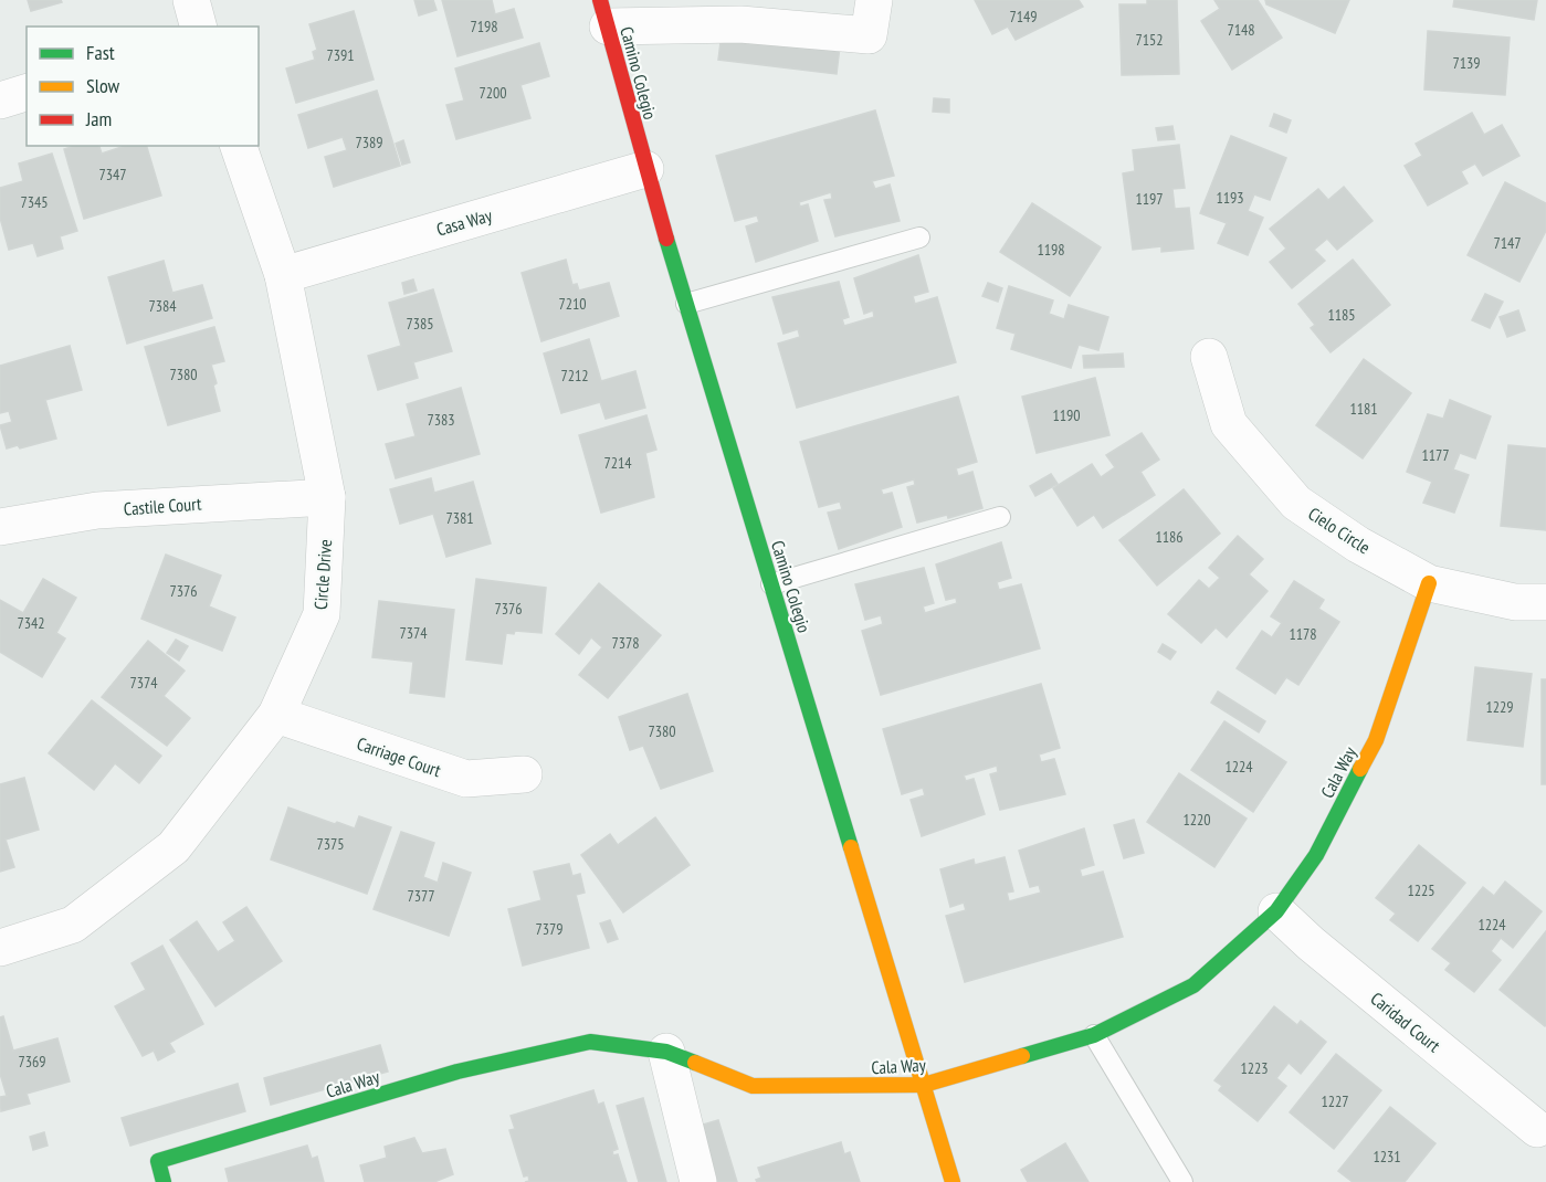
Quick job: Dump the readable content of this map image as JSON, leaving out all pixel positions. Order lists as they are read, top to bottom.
{
  "streets": {
    "street": [
      "Camino Colegio",
      "Casa Way",
      "Castile Court",
      "Cielo Circle",
      "Circle Drive",
      "Carriage Court",
      "Cala Way",
      "Caridad Court"
    ]
  },
  "crossings": [
    ["Camino Colegio", "Casa Way"],
    ["Camino Colegio", "Cala Way"],
    ["Casa Way", "Circle Drive"],
    ["Castile Court", "Circle Drive"],
    ["Cielo Circle", "Cala Way"],
    ["Circle Drive", "Carriage Court"],
    ["Cala Way", "Caridad Court"]
  ],
  "house_numbers": [
    "7149",
    "7198",
    "7148",
    "7152",
    "7391",
    "7139",
    "7200",
    "7389",
    "7347",
    "1193",
    "1197",
    "7345",
    "7147",
    "1198",
    "7210",
    "7384",
    "1185",
    "7385",
    "7380",
    "7212",
    "1181",
    "1190",
    "7383",
    "1177",
    "7214",
    "7381",
    "1186",
    "7376",
    "7376",
    "7342",
    "7374",
    "1178",
    "7378",
    "7374",
    "1229",
    "7380",
    "1224",
    "1220",
    "7375",
    "1225",
    "7377",
    "1224",
    "7379",
    "7369",
    "1223",
    "1227",
    "1231"
  ],
  "legend": ["Fast", "Slow", "Jam"]
}
